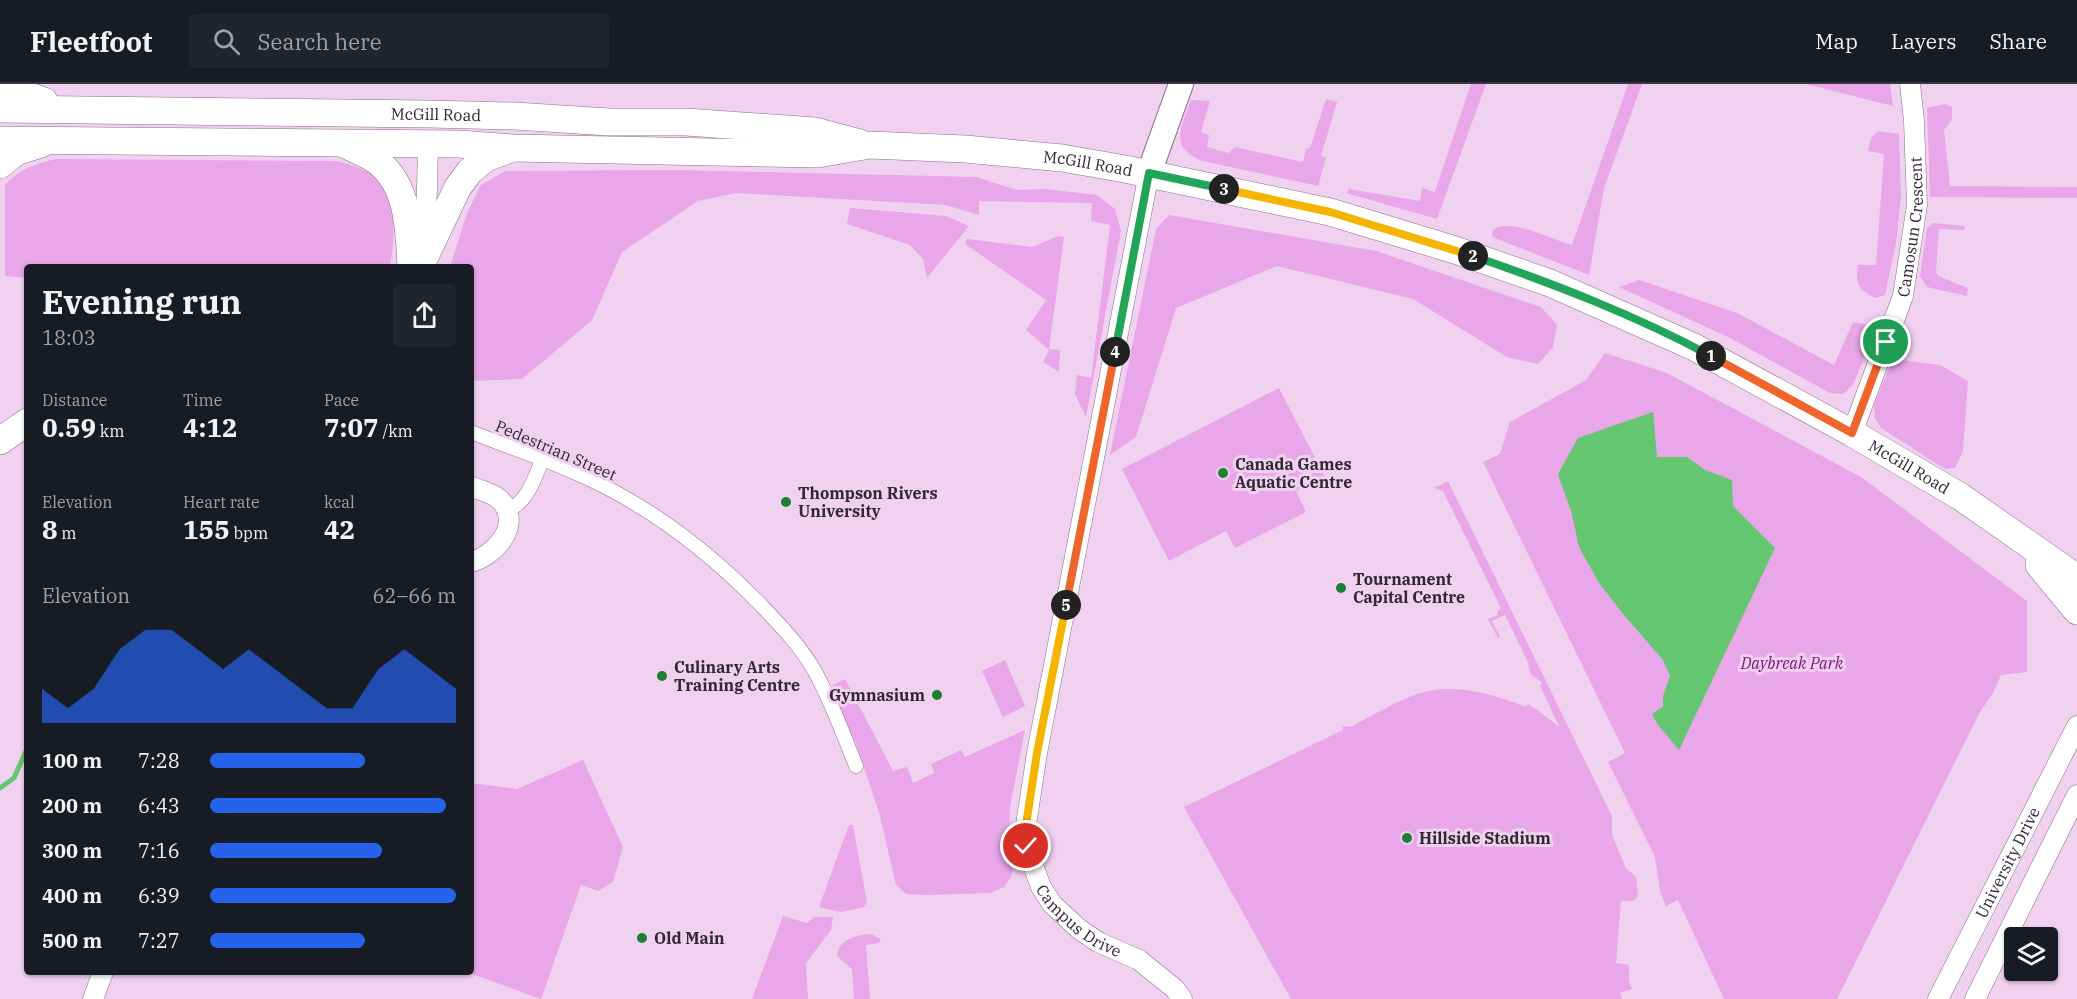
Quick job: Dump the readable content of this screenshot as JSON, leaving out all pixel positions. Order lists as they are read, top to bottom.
{
  "streets": {
    "main road": ["McGill Road"],
    "street": [
      "Camosun Crescent",
      "Pedestrian Street",
      "University Drive",
      "Campus Drive"
    ]
  },
  "crossings": [
    ["McGill Road", "Camosun Crescent"],
    ["McGill Road", "Campus Drive"]
  ],
  "parks": ["Daybreak Park"],
  "places": [
    "Canada Games Aquatic Centre",
    "Thompson Rivers University",
    "Tournament Capital Centre",
    "Culinary Arts Training Centre",
    "Gymnasium",
    "Hillside Stadium",
    "Old Main"
  ],
  "page": {
    "header": "Fleetfoot",
    "search": "Search here",
    "nav": ["Map", "Layers", "Share"],
    "pins": [
      "3",
      "2",
      "4",
      "1",
      "5"
    ],
    "heading": ["Evening run", "18:03"],
    "stats": [
      ["Distance", "0.59 km"],
      ["Time", "4:12"],
      ["Pace", "7:07 /km"],
      ["Elevation", "8 m"],
      ["Heart rate", "155 bpm"],
      ["kcal", "42"]
    ],
    "chart": ["Elevation", "62–66 m"],
    "list": [
      {
        "name": "100 m",
        "note": "7:28"
      },
      {
        "name": "200 m",
        "note": "6:43"
      },
      {
        "name": "300 m",
        "note": "7:16"
      },
      {
        "name": "400 m",
        "note": "6:39"
      },
      {
        "name": "500 m",
        "note": "7:27"
      }
    ]
  }
}
